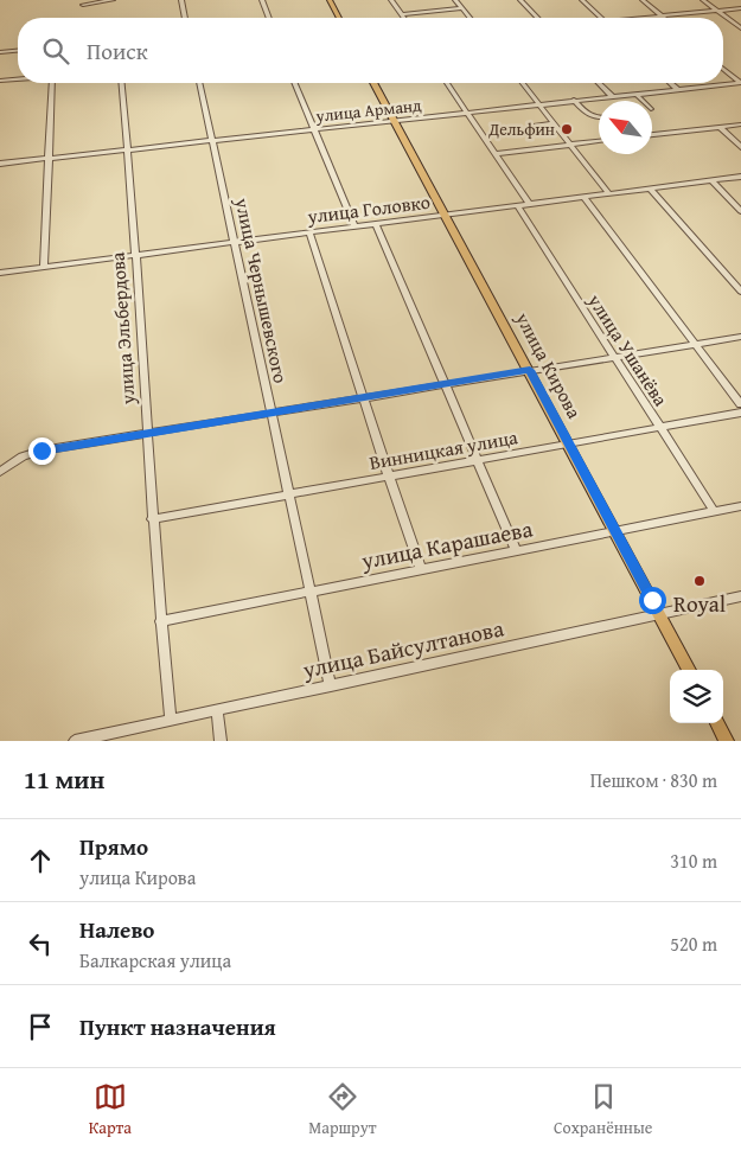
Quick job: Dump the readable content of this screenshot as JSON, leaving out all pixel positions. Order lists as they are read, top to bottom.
{
  "streets": {
    "main road": ["улица Кирова"],
    "street": [
      "улица Арманд",
      "улица Головко",
      "улица Чернышевского",
      "улица Эльбердова",
      "улица Ушанёва",
      "Винницкая улица",
      "улица Карашаева",
      "улица Байсултанова"
    ]
  },
  "crossings": [
    ["улица Арманд", "улица Чернышевского"],
    ["улица Арманд", "улица Эльбердова"],
    ["улица Арманд", "улица Кирова"],
    ["улица Головко", "улица Чернышевского"],
    ["улица Головко", "улица Эльбердова"],
    ["улица Головко", "улица Ушанёва"],
    ["улица Головко", "улица Кирова"],
    ["улица Чернышевского", "Винницкая улица"],
    ["улица Чернышевского", "улица Карашаева"],
    ["улица Чернышевского", "улица Байсултанова"],
    ["улица Эльбердова", "Винницкая улица"],
    ["улица Эльбердова", "улица Карашаева"],
    ["улица Эльбердова", "улица Байсултанова"],
    ["улица Ушанёва", "Винницкая улица"],
    ["улица Ушанёва", "улица Карашаева"],
    ["улица Кирова", "Винницкая улица"],
    ["улица Кирова", "улица Карашаева"],
    ["улица Кирова", "улица Байсултанова"]
  ],
  "places": ["Дельфин", "Royal"],
  "north": "top left",
  "page": {
    "search": "Поиск",
    "heading": ["11 мин", "Пешком · 830 m"],
    "list": [
      ["Прямо", "улица Кирова", "310 m"],
      ["Налево", "Балкарская улица", "520 m"],
      "Пункт назначения"
    ],
    "nav": ["Карта", "Маршрут", "Сохранённые"]
  }
}
